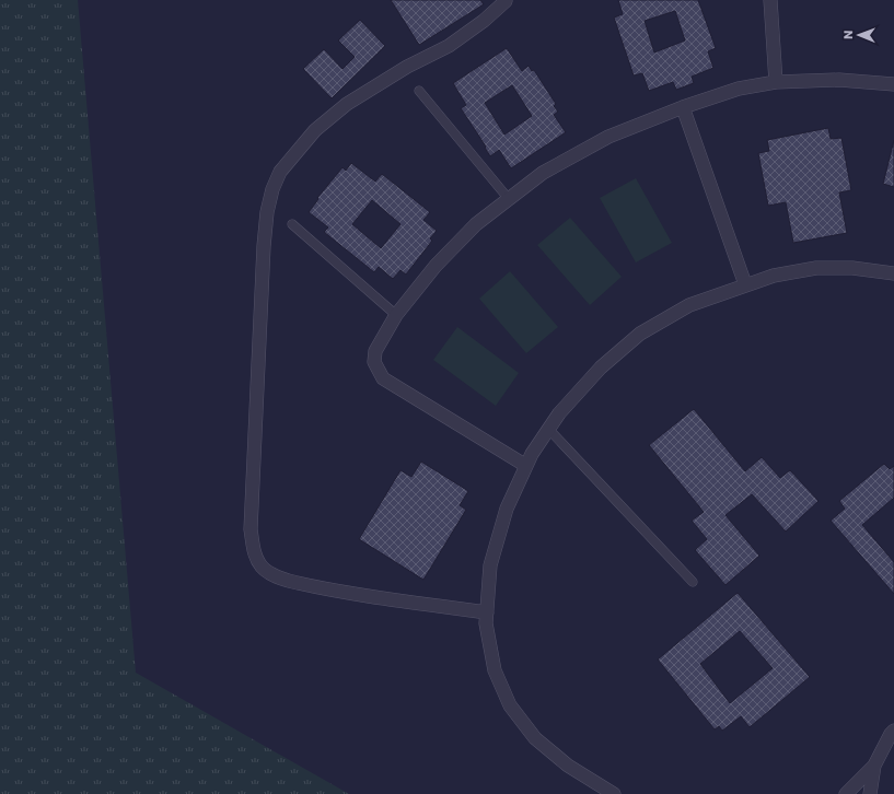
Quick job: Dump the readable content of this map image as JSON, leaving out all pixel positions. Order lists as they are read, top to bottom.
{
  "north": "left"
}
